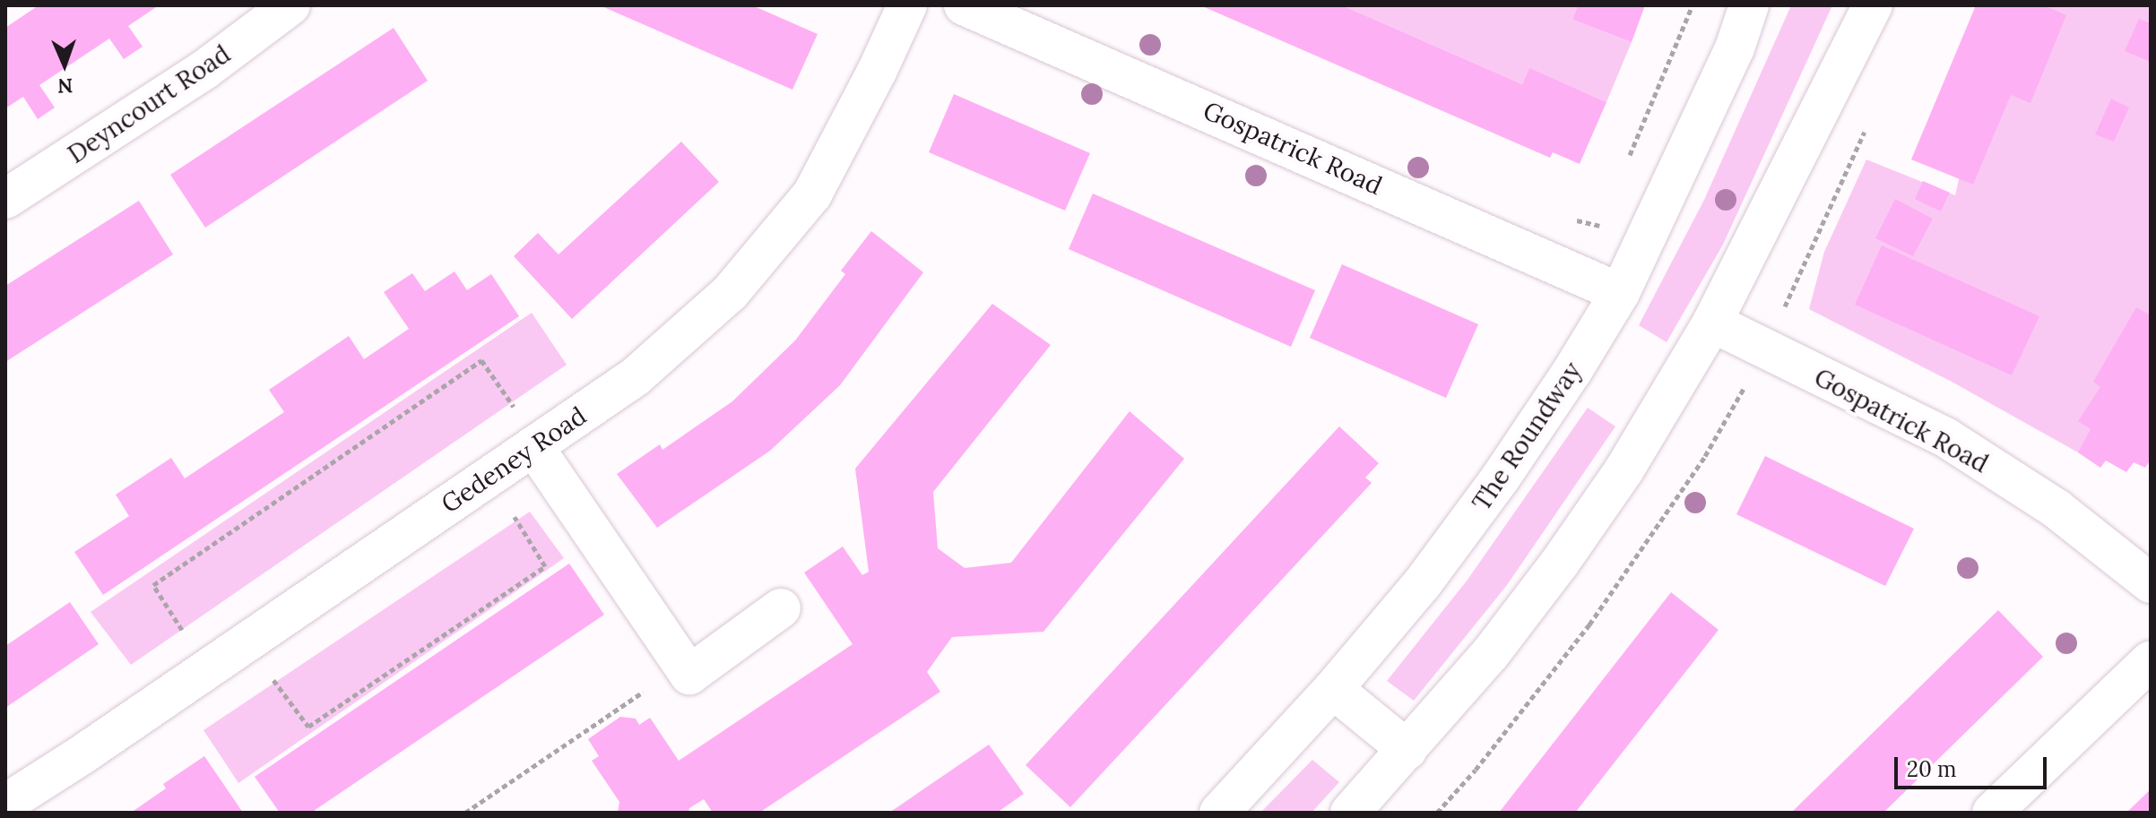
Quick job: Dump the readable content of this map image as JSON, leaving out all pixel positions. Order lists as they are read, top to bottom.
{
  "streets": {
    "street": [
      "Deyncourt Road",
      "Gospatrick Road",
      "The Roundway",
      "Gedeney Road"
    ]
  },
  "crossings": [
    ["Gospatrick Road", "The Roundway"]
  ],
  "scale_bar": "20 m",
  "north": "bottom"
}
